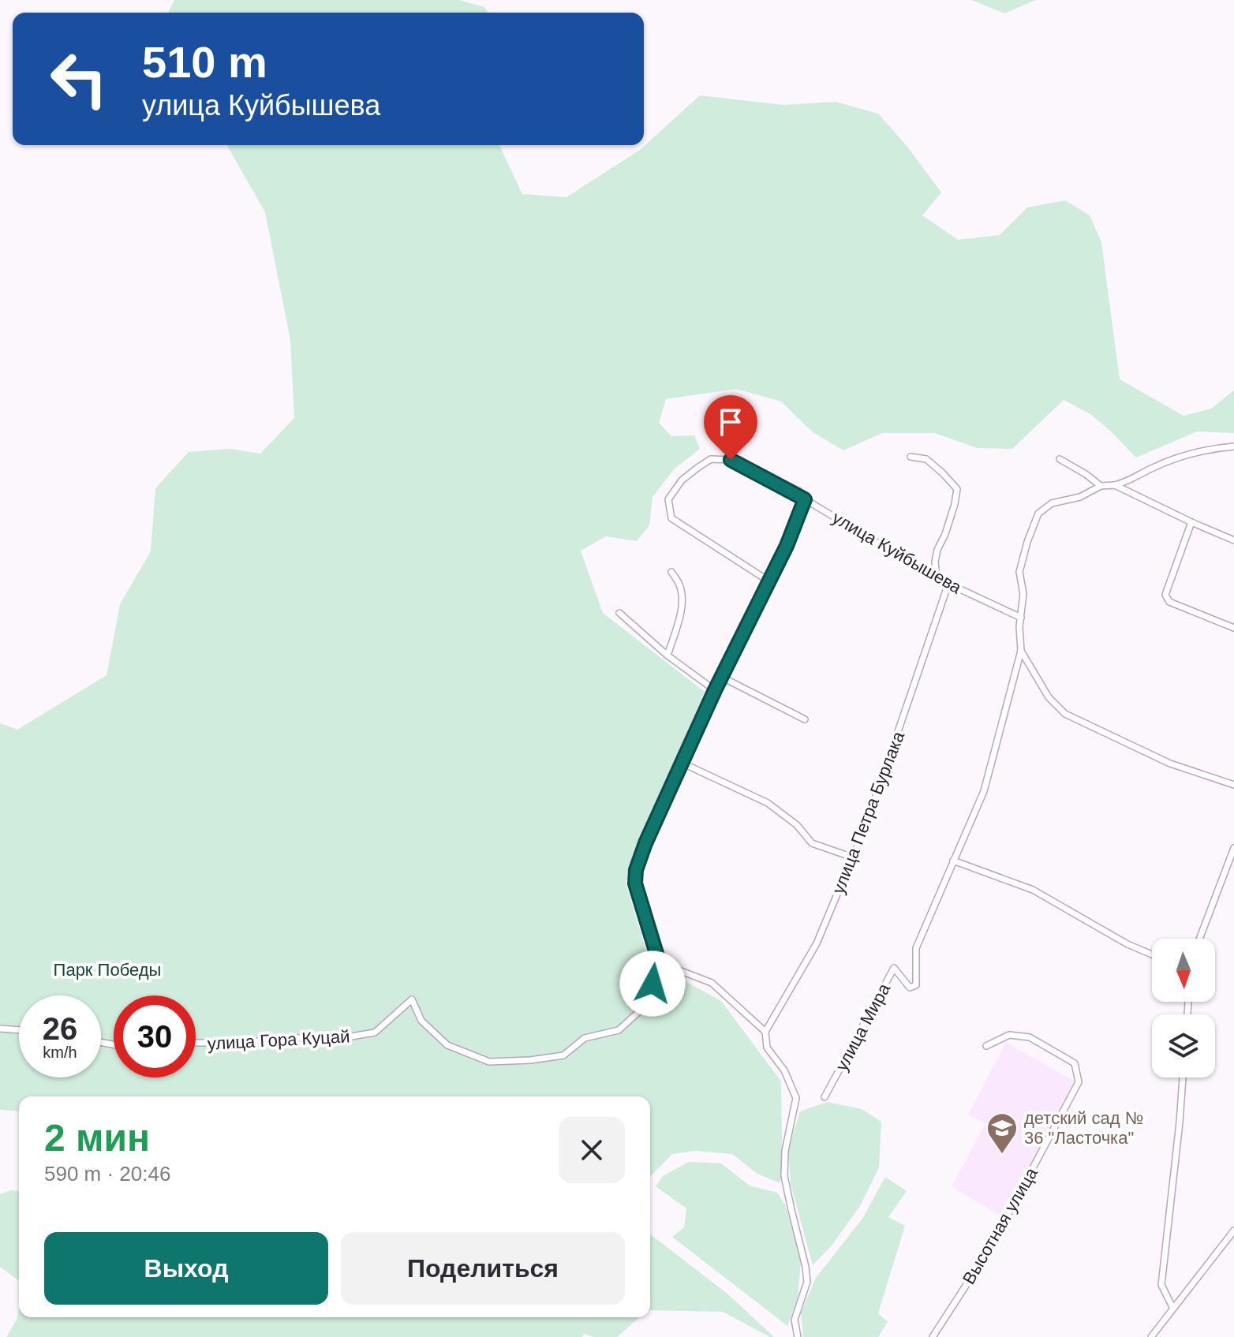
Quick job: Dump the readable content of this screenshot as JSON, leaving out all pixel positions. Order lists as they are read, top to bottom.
{
  "streets": {
    "street": [
      "улица Куйбышева",
      "улица Петра Бурлака",
      "улица Мира",
      "улица Гора Куцай",
      "Высотная улица"
    ]
  },
  "crossings": [
    ["улица Куйбышева", "улица Петра Бурлака"]
  ],
  "parks": ["Парк Победы"],
  "places": {
    "school or university": ["детский сад № 36 \"Ласточка\""]
  },
  "north": "bottom",
  "page": {
    "turn": ["510 m", "улица Куйбышева"],
    "speed": "26 km/h",
    "limit": "30",
    "heading": ["2 мин", "590 m · 20:46"],
    "buttons": ["Выход", "Поделиться"]
  }
}
